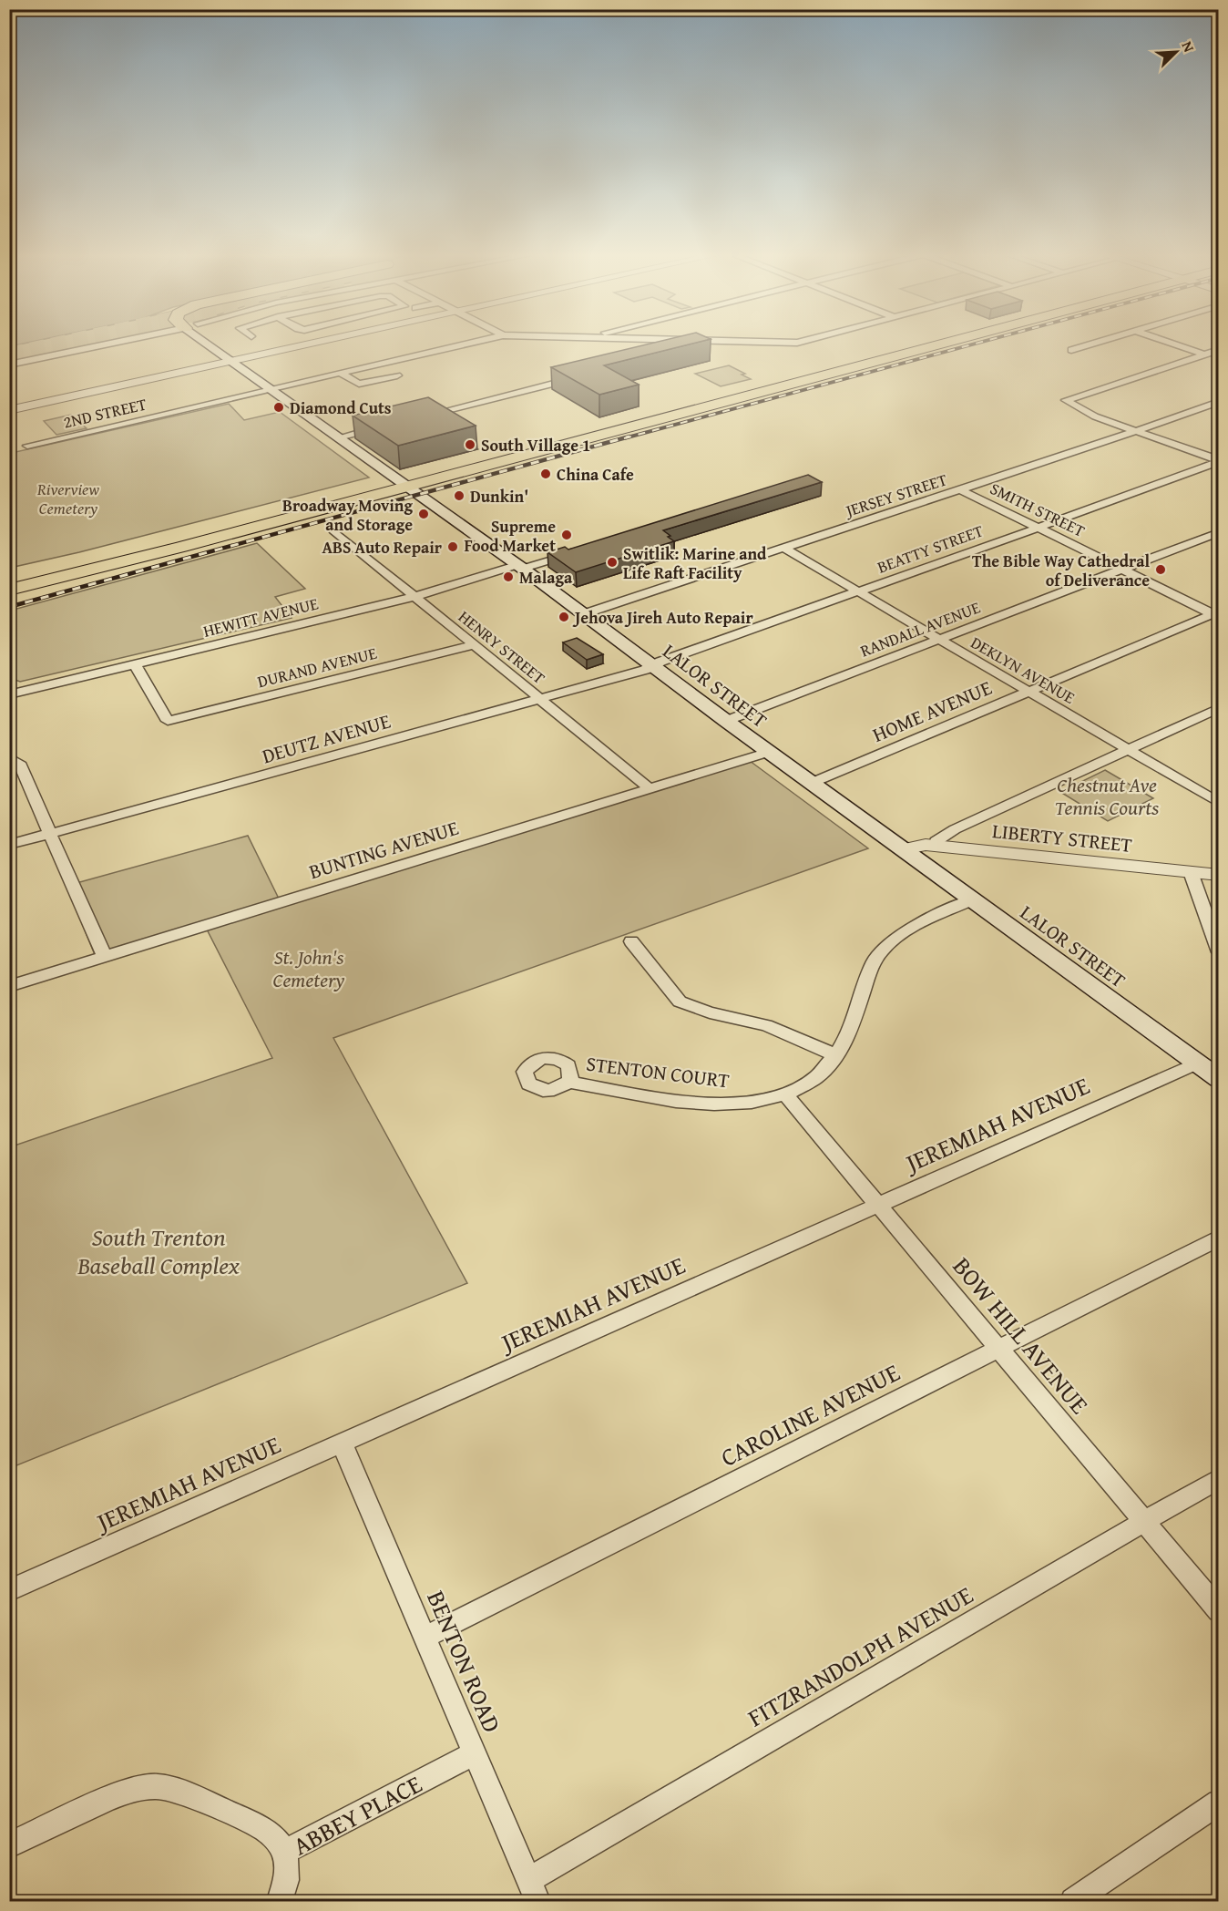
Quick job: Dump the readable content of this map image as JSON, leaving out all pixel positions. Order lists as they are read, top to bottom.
{
  "streets": {
    "main road": ["LALOR STREET"],
    "street": [
      "2ND STREET",
      "JERSEY STREET",
      "SMITH STREET",
      "BEATTY STREET",
      "HEWITT AVENUE",
      "RANDALL AVENUE",
      "HENRY STREET",
      "DURAND AVENUE",
      "DEKLYN AVENUE",
      "HOME AVENUE",
      "DEUTZ AVENUE",
      "LIBERTY STREET",
      "BUNTING AVENUE",
      "STENTON COURT",
      "JEREMIAH AVENUE",
      "BOW HILL AVENUE",
      "CAROLINE AVENUE",
      "FITZRANDOLPH AVENUE",
      "BENTON ROAD",
      "ABBEY PLACE"
    ]
  },
  "crossings": [
    ["2ND STREET", "LALOR STREET"],
    ["JERSEY STREET", "SMITH STREET"],
    ["JERSEY STREET", "DEKLYN AVENUE"],
    ["JERSEY STREET", "LALOR STREET"],
    ["SMITH STREET", "BEATTY STREET"],
    ["SMITH STREET", "RANDALL AVENUE"],
    ["SMITH STREET", "HOME AVENUE"],
    ["BEATTY STREET", "DEKLYN AVENUE"],
    ["BEATTY STREET", "LALOR STREET"],
    ["BEATTY STREET", "DEUTZ AVENUE"],
    ["HEWITT AVENUE", "HENRY STREET"],
    ["HEWITT AVENUE", "DURAND AVENUE"],
    ["HEWITT AVENUE", "LALOR STREET"],
    ["RANDALL AVENUE", "DEKLYN AVENUE"],
    ["RANDALL AVENUE", "LALOR STREET"],
    ["HENRY STREET", "DURAND AVENUE"],
    ["HENRY STREET", "DEUTZ AVENUE"],
    ["HENRY STREET", "BUNTING AVENUE"],
    ["DEKLYN AVENUE", "HOME AVENUE"],
    ["LALOR STREET", "HOME AVENUE"],
    ["LALOR STREET", "DEUTZ AVENUE"],
    ["LALOR STREET", "LIBERTY STREET"],
    ["LALOR STREET", "BUNTING AVENUE"],
    ["LALOR STREET", "STENTON COURT"],
    ["LALOR STREET", "JEREMIAH AVENUE"],
    ["STENTON COURT", "BOW HILL AVENUE"],
    ["JEREMIAH AVENUE", "BOW HILL AVENUE"],
    ["JEREMIAH AVENUE", "BENTON ROAD"],
    ["BOW HILL AVENUE", "CAROLINE AVENUE"],
    ["BOW HILL AVENUE", "FITZRANDOLPH AVENUE"],
    ["CAROLINE AVENUE", "BENTON ROAD"],
    ["FITZRANDOLPH AVENUE", "BENTON ROAD"],
    ["BENTON ROAD", "ABBEY PLACE"]
  ],
  "parks": [
    "Riverview Cemetery",
    "Chestnut Ave Tennis Courts",
    "St. John's Cemetery",
    "South Trenton Baseball Complex"
  ],
  "places": [
    "Diamond Cuts",
    "South Village 1",
    "China Cafe",
    "Dunkin'",
    "Broadway Moving and Storage",
    "Supreme Food Market",
    "ABS Auto Repair",
    "Switlik: Marine and Life Raft Facility",
    "The Bible Way Cathedral of Deliverance",
    "Malaga",
    "Jehova Jireh Auto Repair"
  ],
  "north": "top right"
}
